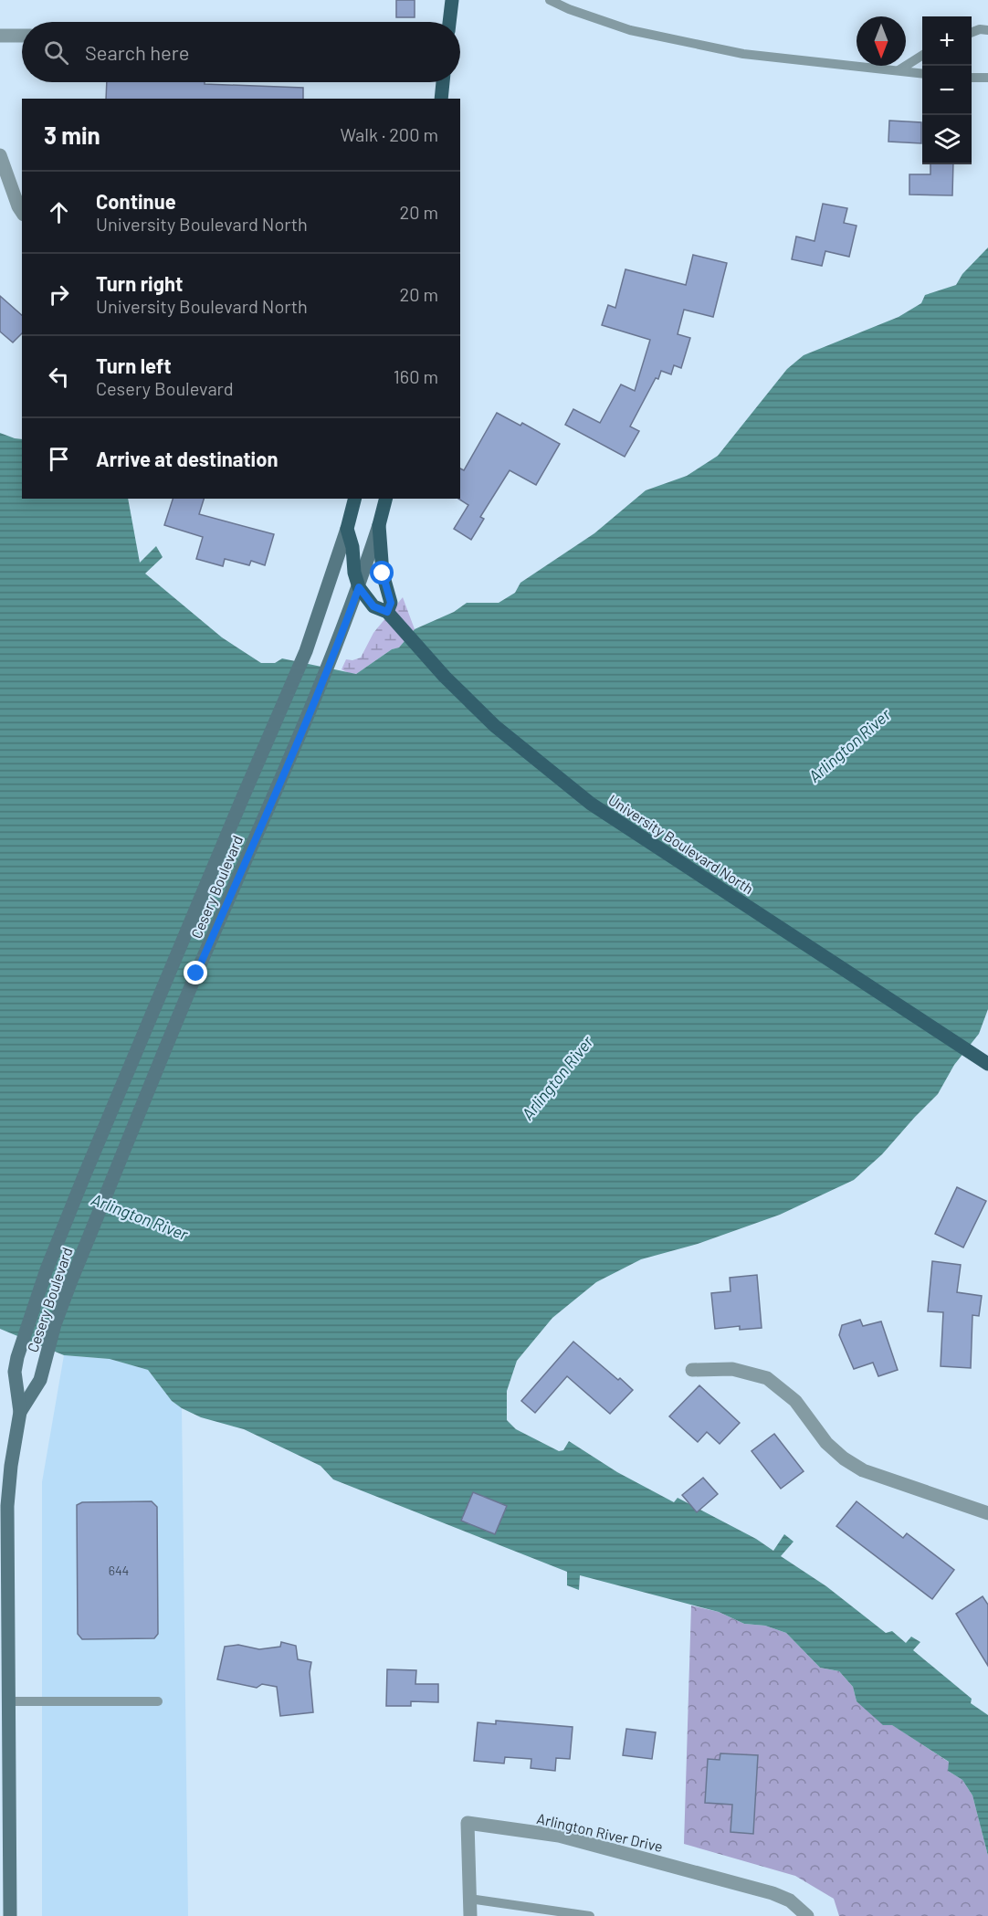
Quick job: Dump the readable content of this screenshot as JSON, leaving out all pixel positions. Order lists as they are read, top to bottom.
{
  "streets": {
    "main road": ["University Boulevard North", "Cesery Boulevard"],
    "street": ["Arlington River Drive"]
  },
  "crossings": [
    ["University Boulevard North", "Cesery Boulevard"]
  ],
  "water": ["Arlington River"],
  "house_numbers": ["644"],
  "north": "bottom",
  "page": {
    "map_buttons": ["+", "−"],
    "search": "Search here",
    "heading": ["3 min", "Walk · 200 m"],
    "list": [
      ["Continue", "University Boulevard North", "20 m"],
      ["Turn right", "University Boulevard North", "20 m"],
      ["Turn left", "Cesery Boulevard", "160 m"],
      "Arrive at destination"
    ]
  }
}
